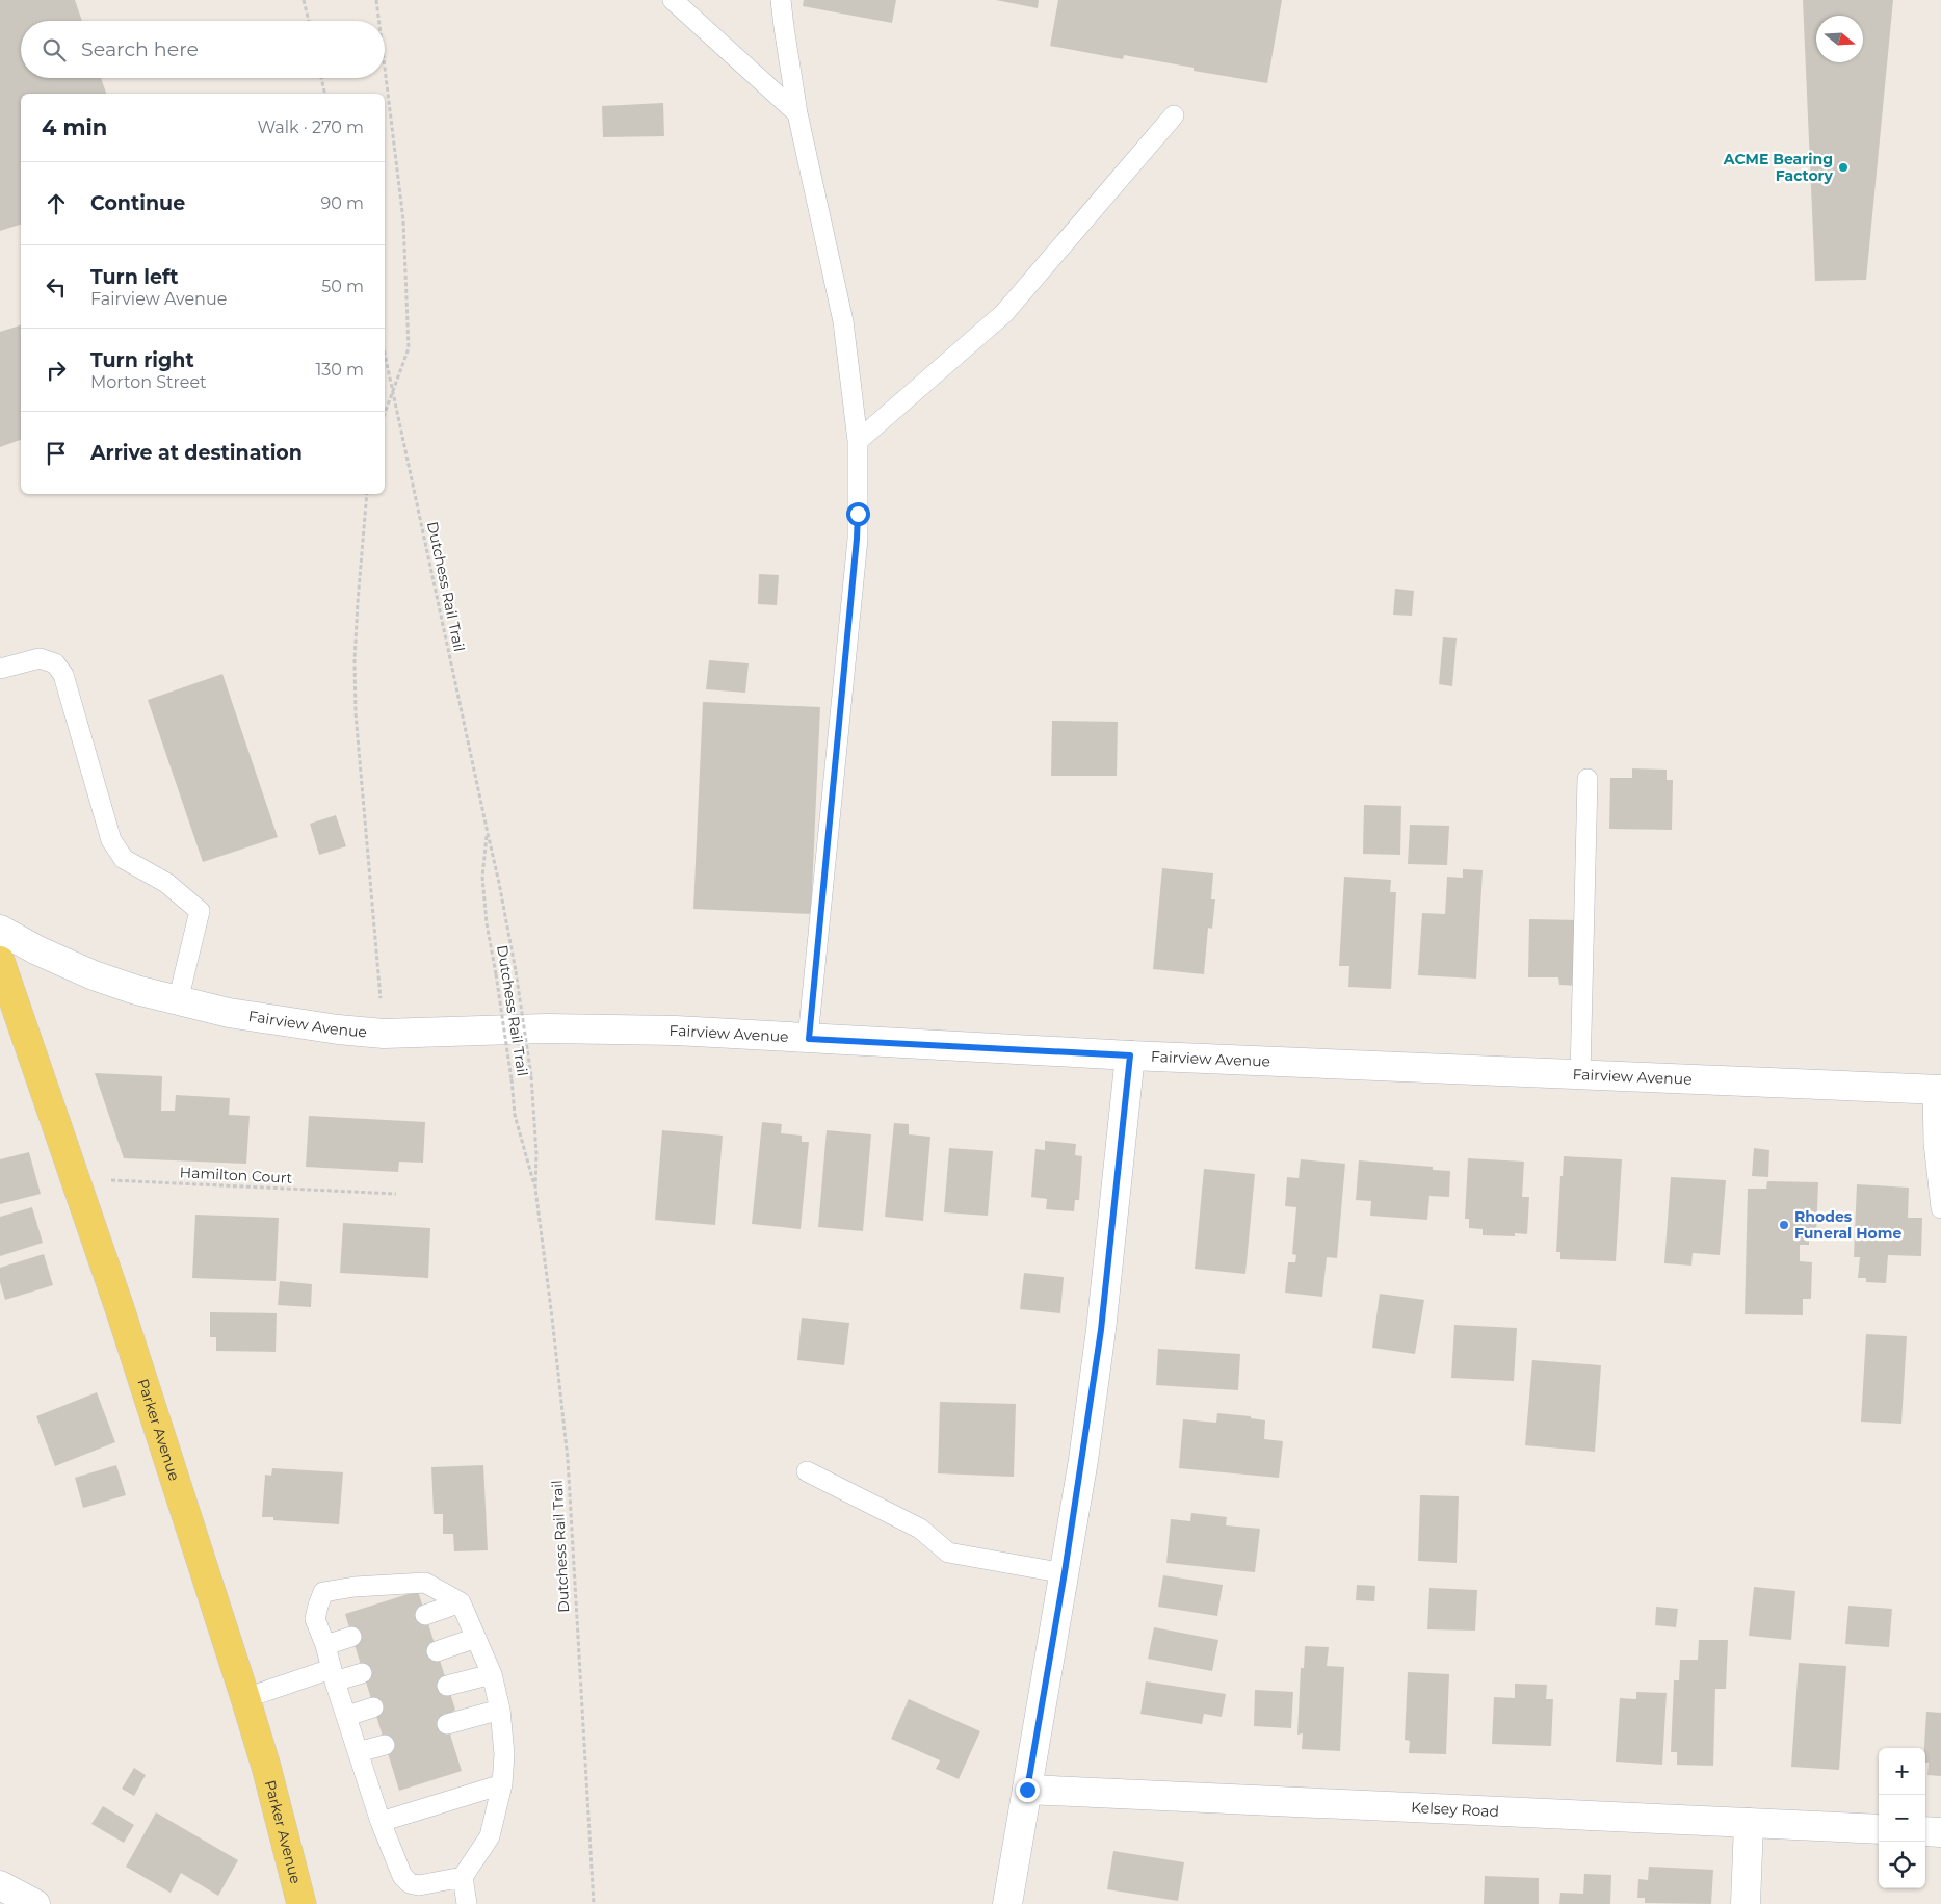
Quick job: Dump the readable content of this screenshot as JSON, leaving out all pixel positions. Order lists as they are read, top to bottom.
{
  "streets": {
    "main road": ["Parker Avenue"],
    "street": ["Fairview Avenue", "Kelsey Road"],
    "path": ["Dutchess Rail Trail", "Hamilton Court"]
  },
  "crossings": [
    ["Hamilton Court", "Parker Avenue"]
  ],
  "places": ["ACME Bearing Factory", "Rhodes Funeral Home"],
  "north": "right",
  "page": {
    "search": "Search here",
    "heading": ["4 min", "Walk · 270 m"],
    "list": [
      ["Continue", "90 m"],
      ["Turn left", "Fairview Avenue", "50 m"],
      ["Turn right", "Morton Street", "130 m"],
      "Arrive at destination"
    ],
    "map_buttons": ["+", "−"]
  }
}
